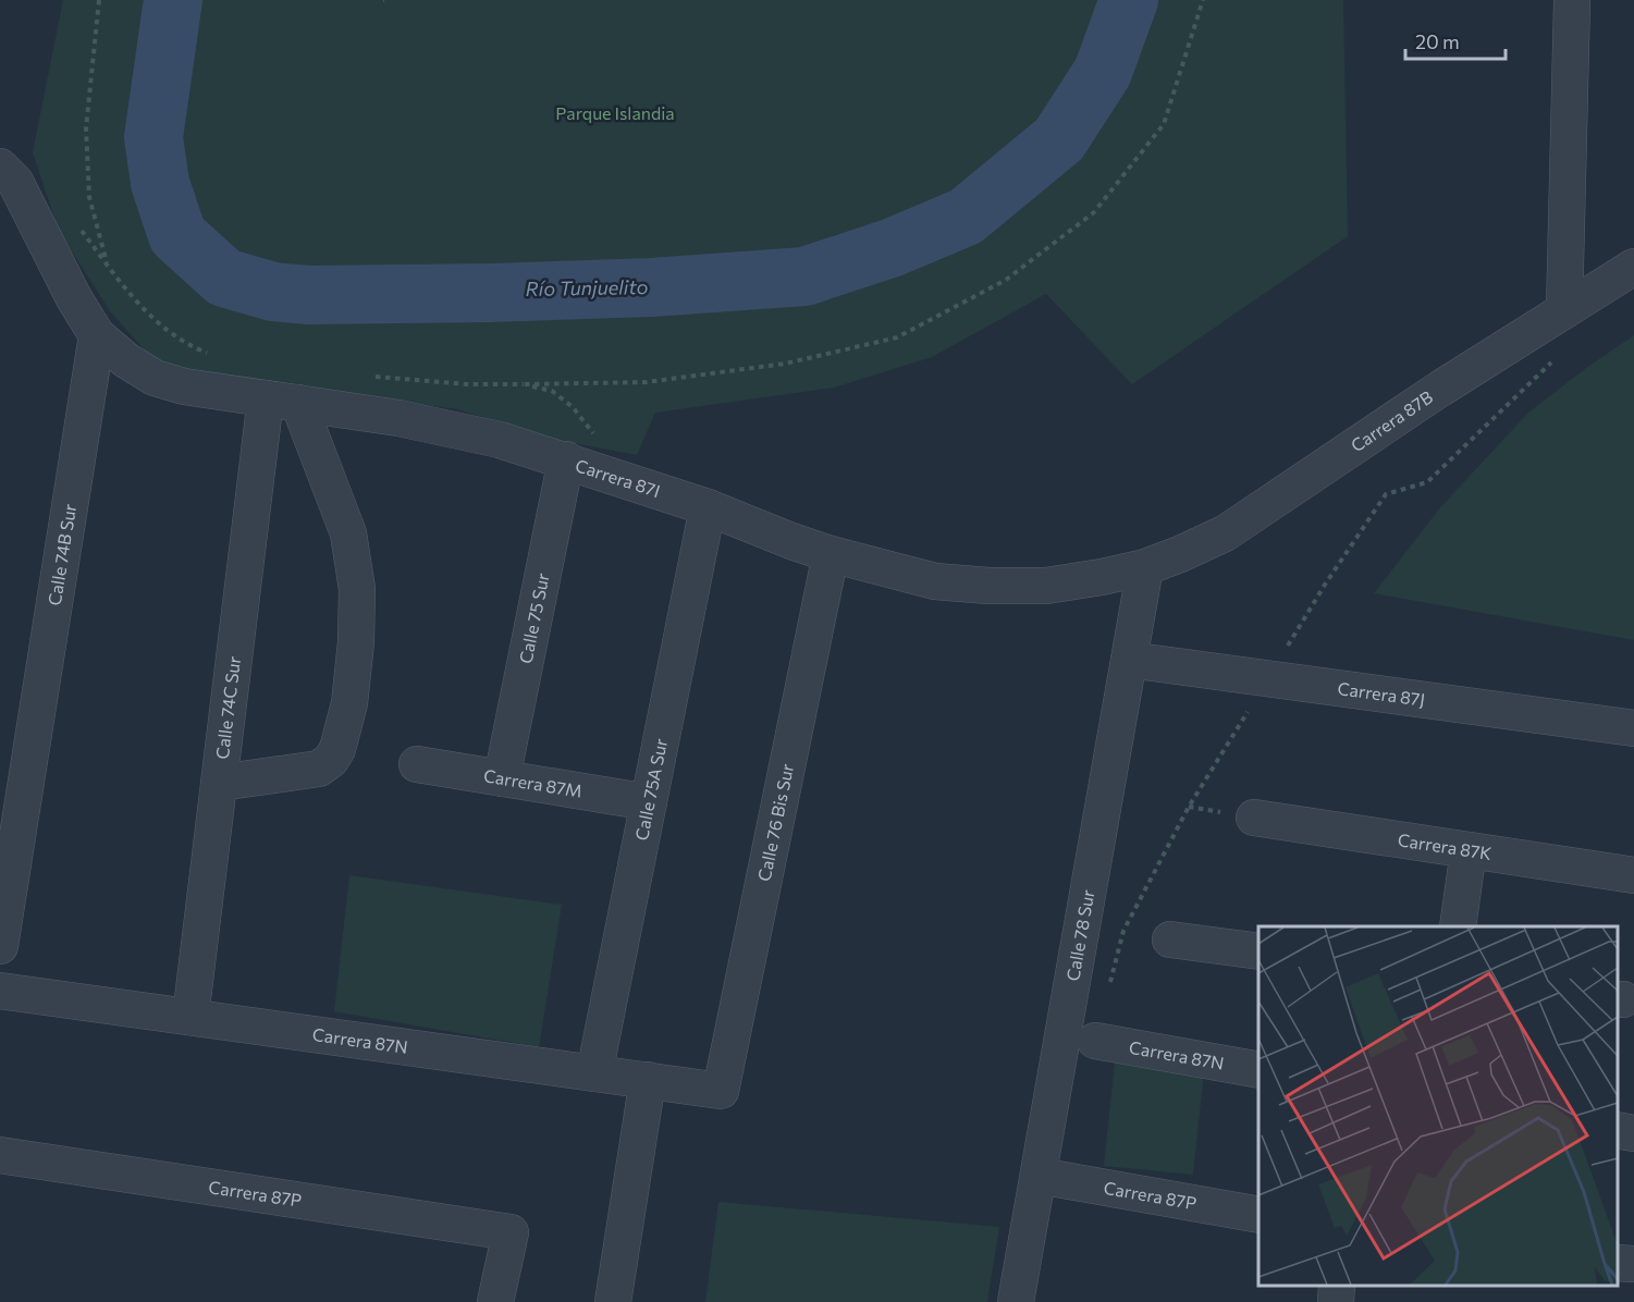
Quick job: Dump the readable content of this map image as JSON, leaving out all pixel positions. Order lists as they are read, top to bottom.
{
  "streets": {
    "street": [
      "Carrera 87B",
      "Carrera 87I",
      "Calle 74B Sur",
      "Calle 75 Sur",
      "Carrera 87J",
      "Calle 74C Sur",
      "Carrera 87M",
      "Calle 75A Sur",
      "Calle 76 Bis Sur",
      "Carrera 87K",
      "Calle 78 Sur",
      "Carrera 87N",
      "Carrera 87P"
    ]
  },
  "crossings": [
    ["Carrera 87B", "Carrera 87I"],
    ["Carrera 87B", "Calle 78 Sur"],
    ["Carrera 87I", "Calle 74B Sur"],
    ["Carrera 87I", "Calle 75 Sur"],
    ["Carrera 87I", "Calle 74C Sur"],
    ["Carrera 87I", "Calle 75A Sur"],
    ["Carrera 87I", "Calle 76 Bis Sur"],
    ["Carrera 87I", "Calle 78 Sur"],
    ["Calle 75 Sur", "Carrera 87M"],
    ["Carrera 87J", "Calle 78 Sur"],
    ["Calle 74C Sur", "Carrera 87N"],
    ["Carrera 87M", "Calle 75A Sur"],
    ["Calle 75A Sur", "Carrera 87N"],
    ["Calle 76 Bis Sur", "Carrera 87N"],
    ["Calle 78 Sur", "Carrera 87P"]
  ],
  "water": ["Río Tunjuelito"],
  "parks": ["Parque Islandia"],
  "scale_bar": "20 m"
}
